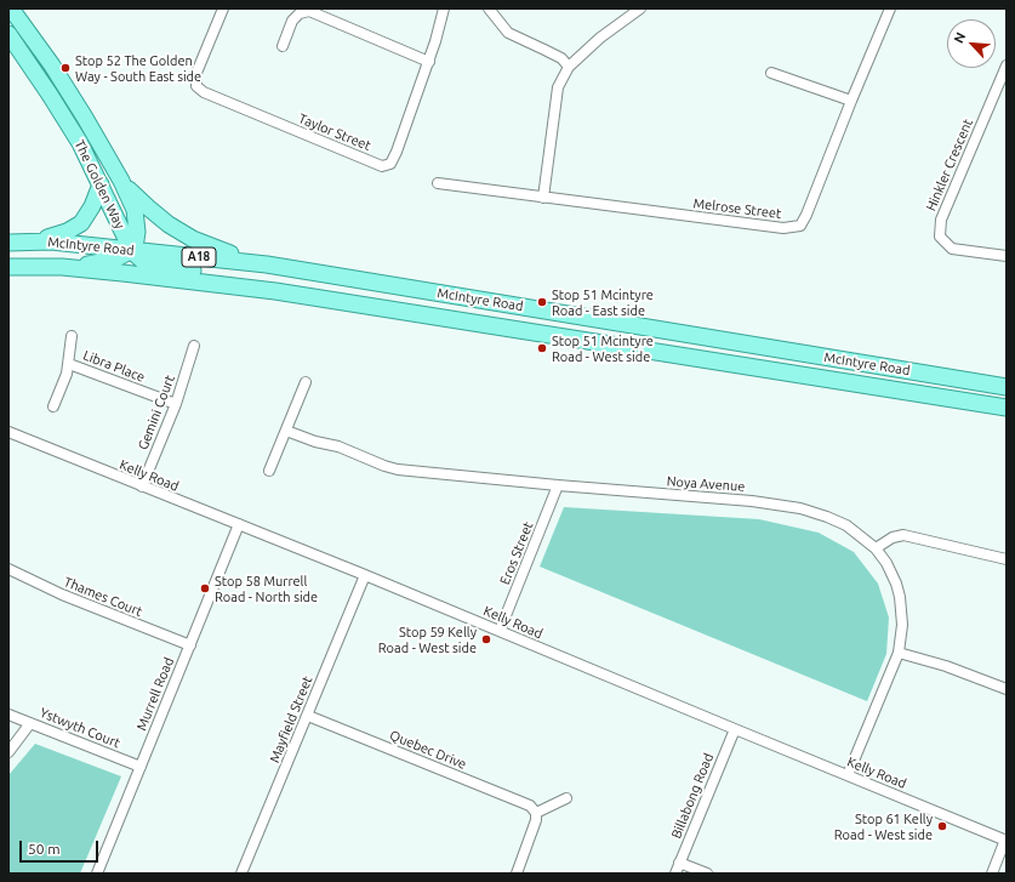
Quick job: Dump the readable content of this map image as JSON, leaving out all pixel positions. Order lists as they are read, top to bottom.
{
  "streets": {
    "main road": ["The Golden Way", "McIntyre Road", "A18"],
    "street": [
      "Taylor Street",
      "Hinkler Crescent",
      "Melrose Street",
      "Libra Place",
      "Gemini Court",
      "Kelly Road",
      "Noya Avenue",
      "Eros Street",
      "Thames Court",
      "Murrell Road",
      "Mayfield Street",
      "Ystwyth Court",
      "Quebec Drive",
      "Billabong Road"
    ]
  },
  "crossings": [
    ["The Golden Way", "McIntyre Road"],
    ["Libra Place", "Gemini Court"],
    ["Gemini Court", "Kelly Road"],
    ["Kelly Road", "Noya Avenue"],
    ["Kelly Road", "Eros Street"],
    ["Kelly Road", "Murrell Road"],
    ["Kelly Road", "Mayfield Street"],
    ["Kelly Road", "Billabong Road"],
    ["Noya Avenue", "Eros Street"],
    ["Thames Court", "Murrell Road"],
    ["Murrell Road", "Ystwyth Court"],
    ["Mayfield Street", "Quebec Drive"]
  ],
  "places": [
    "Stop 52 The Golden Way - South East side",
    "Stop 51 Mcintyre Road - East side",
    "Stop 51 Mcintyre Road - West side",
    "Stop 58 Murrell Road - North side",
    "Stop 59 Kelly Road - West side",
    "Stop 61 Kelly Road - West side"
  ],
  "scale_bar": "50 m",
  "north": "top left"
}
